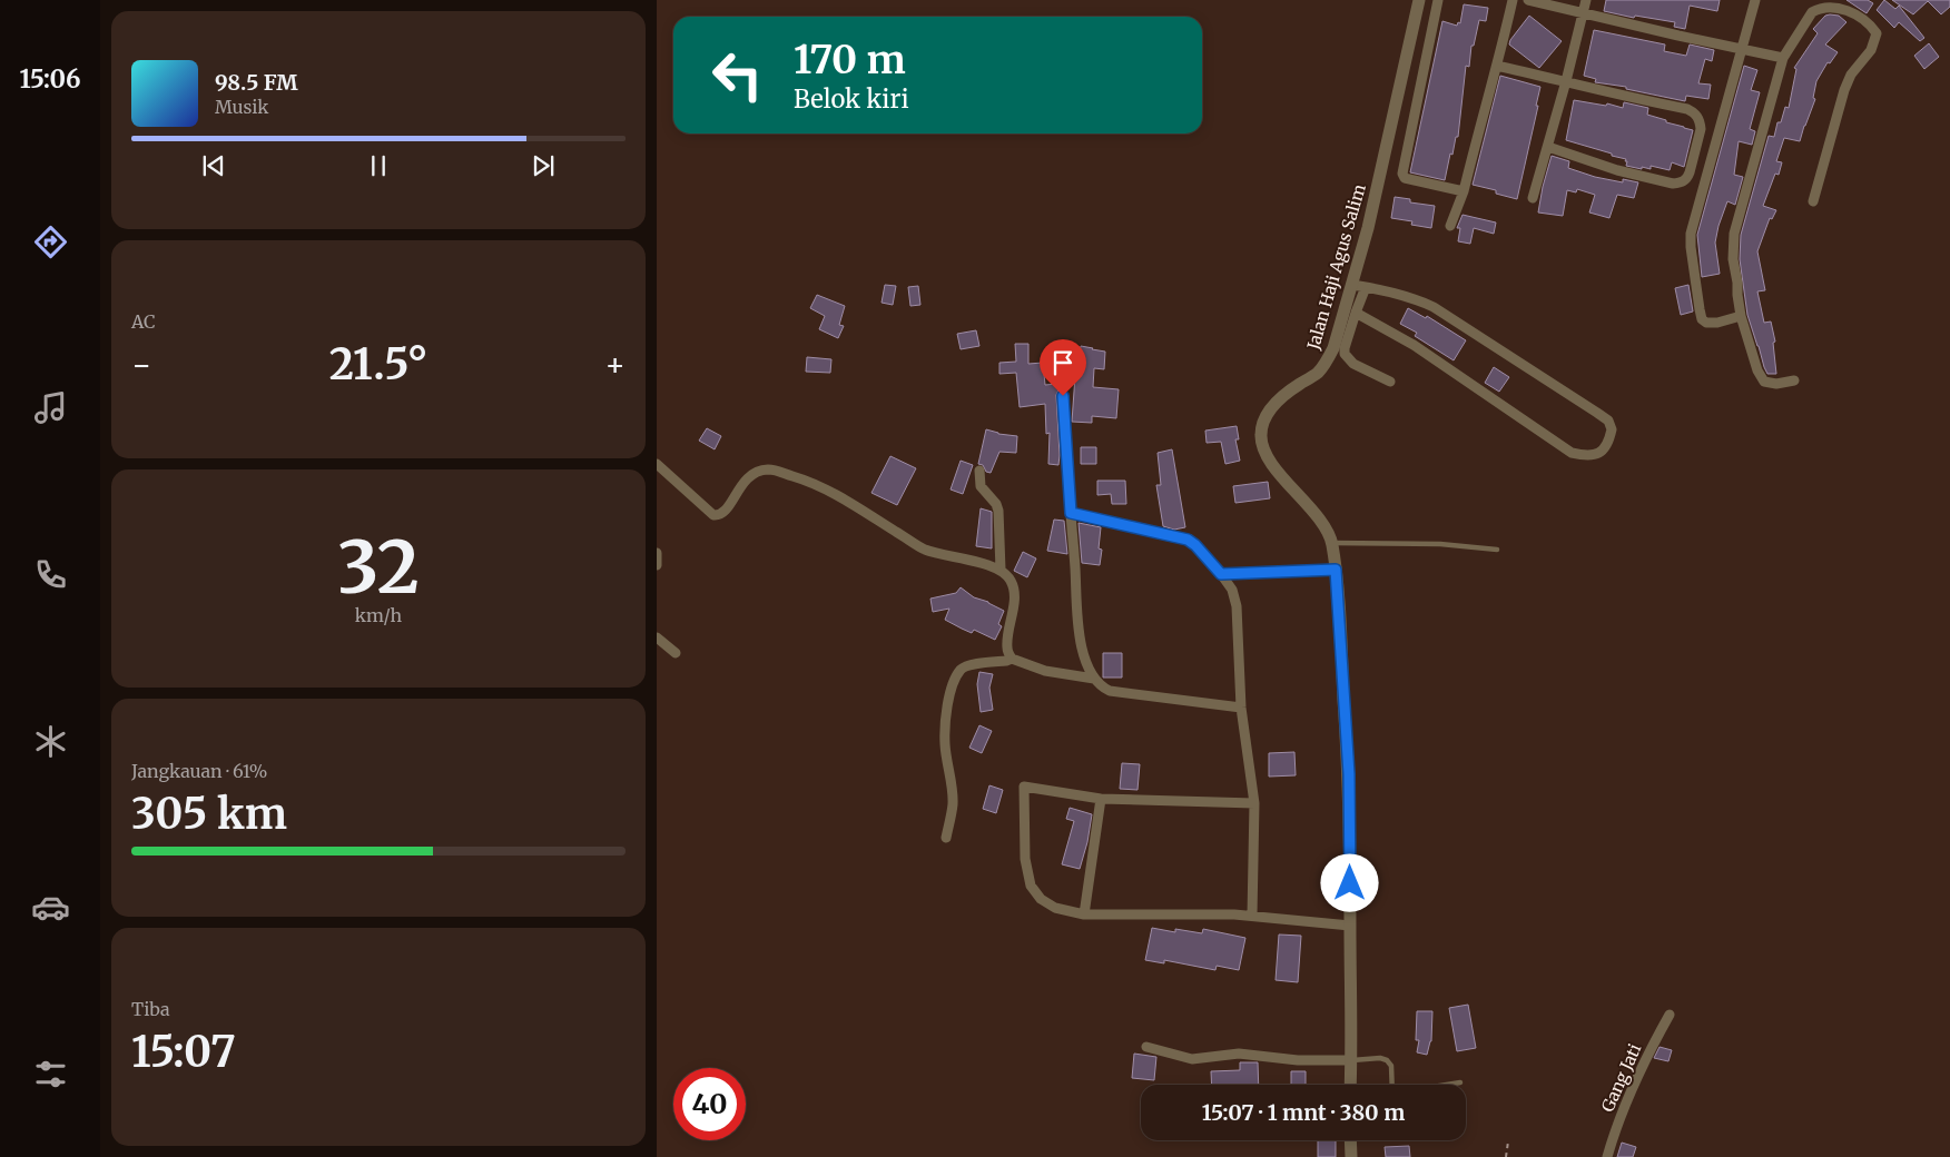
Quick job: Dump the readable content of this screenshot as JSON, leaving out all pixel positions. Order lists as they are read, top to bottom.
{
  "streets": {
    "street": ["Jalan Haji Agus Salim", "Gang Jati"]
  },
  "page": {
    "tabs": "15:06",
    "turn": ["170 m", "Belok kiri"],
    "song": ["98.5 FM", "Musik"],
    "tile": [
      "AC",
      ["32", "km/h"],
      ["Jangkauan · 61%", "305 km"],
      ["Tiba", "15:07"]
    ],
    "heat": ["−", "21.5°", "+"],
    "limit": "40",
    "trip": "15:07 · 1 mnt · 380 m"
  }
}
